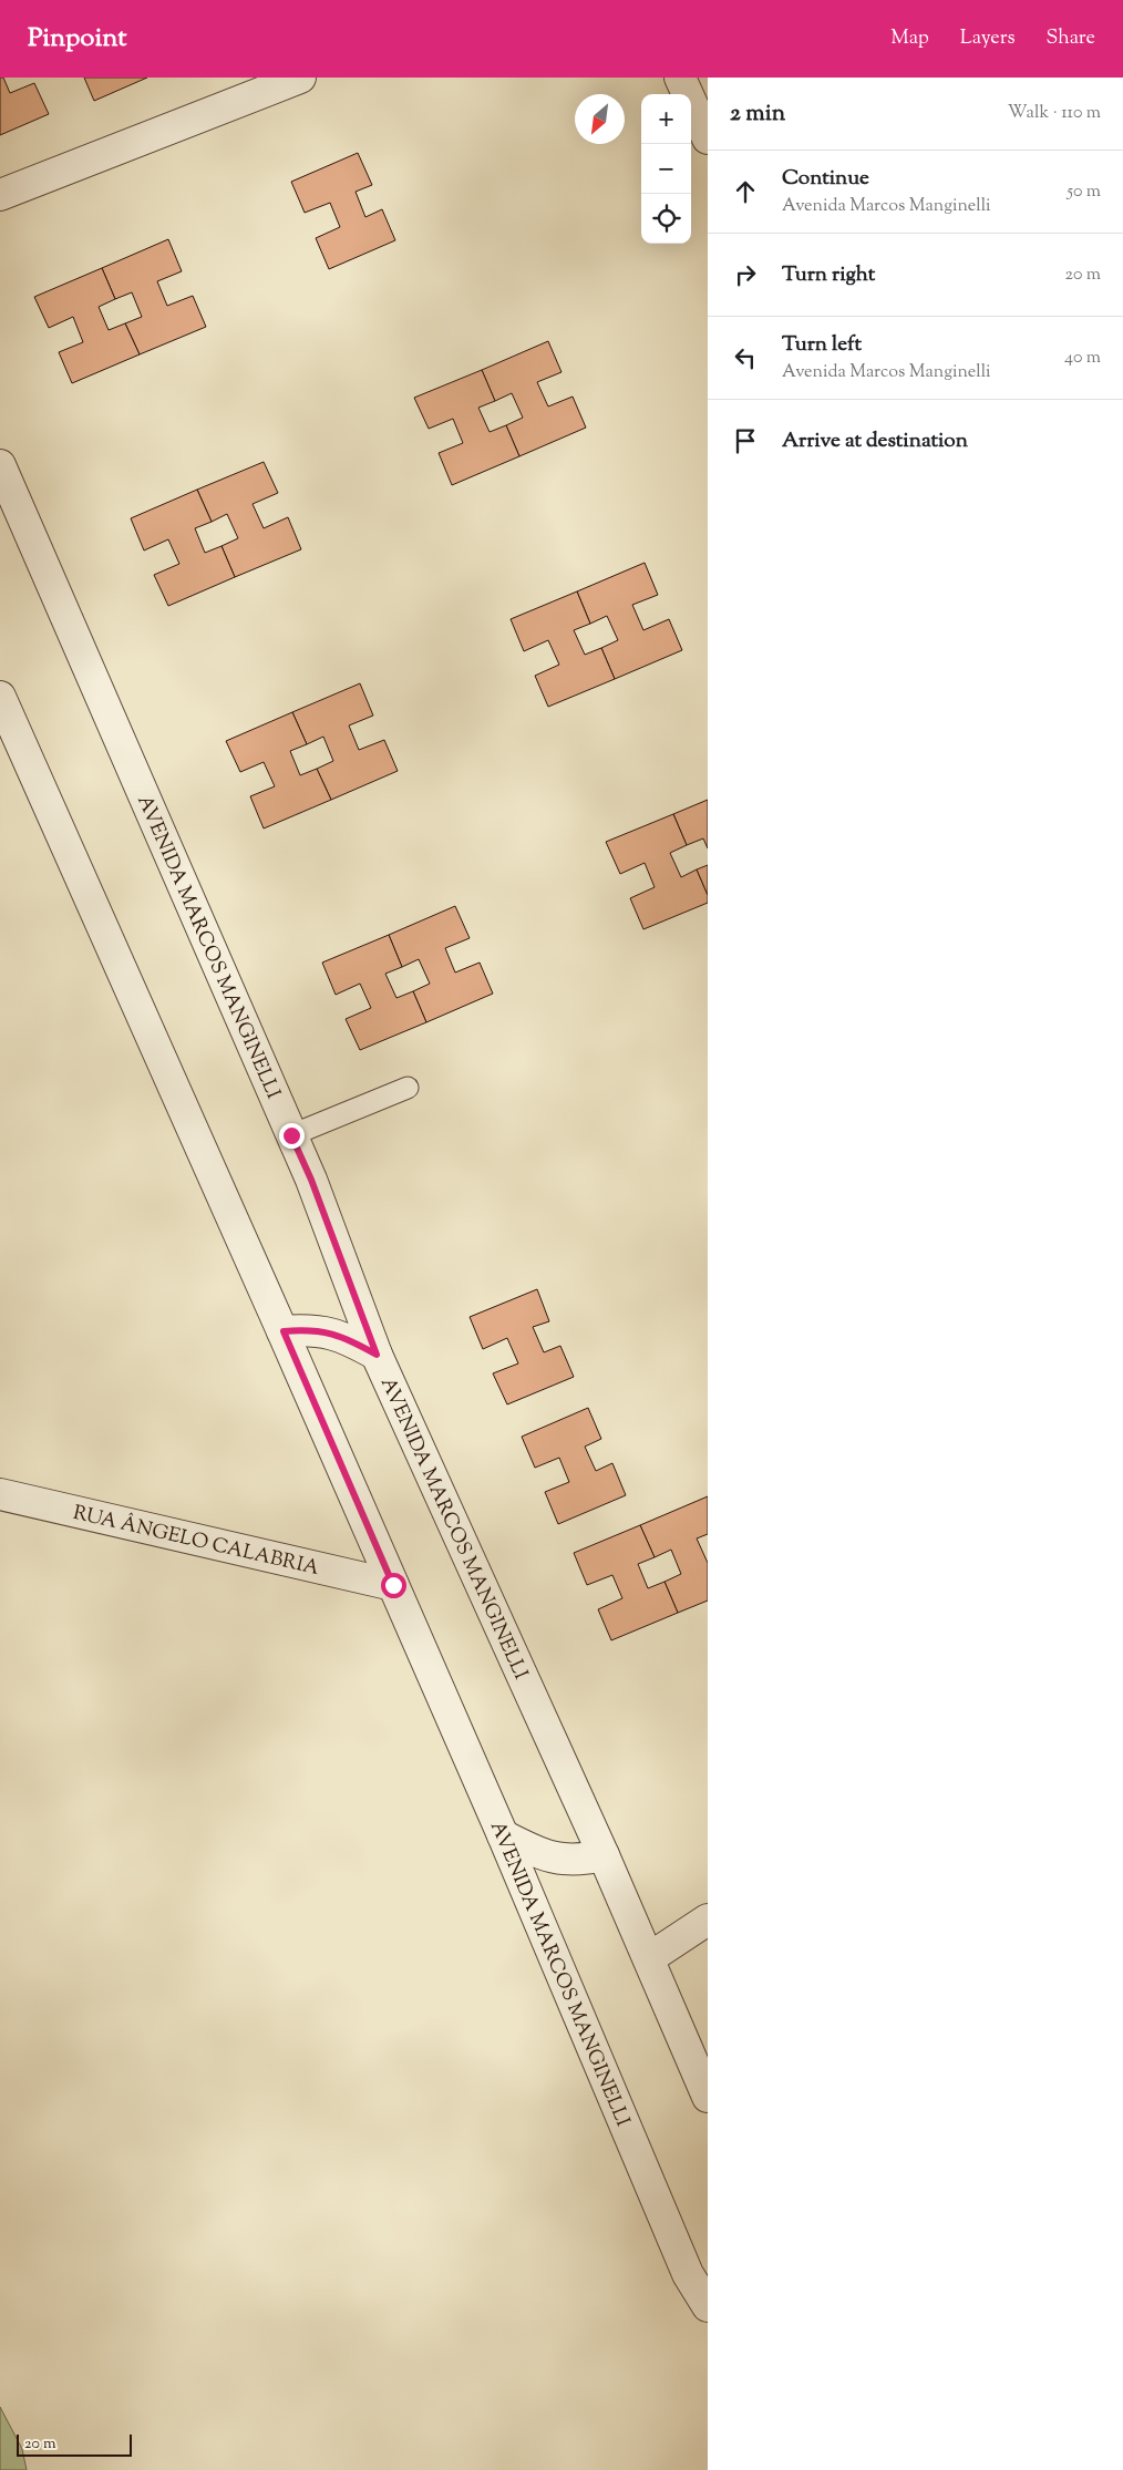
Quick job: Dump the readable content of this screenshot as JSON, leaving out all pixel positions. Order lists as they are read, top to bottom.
{
  "streets": {
    "street": ["AVENIDA MARCOS MANGINELLI", "RUA ÂNGELO CALABRIA"]
  },
  "crossings": [
    ["AVENIDA MARCOS MANGINELLI", "RUA ÂNGELO CALABRIA"]
  ],
  "scale_bar": "20 m",
  "north": "bottom left",
  "page": {
    "header": "Pinpoint",
    "nav": ["Map", "Layers", "Share"],
    "heading": ["2 min", "Walk · 110 m"],
    "map_buttons": ["+", "−"],
    "list": [
      ["Continue", "Avenida Marcos Manginelli", "50 m"],
      ["Turn right", "20 m"],
      ["Turn left", "Avenida Marcos Manginelli", "40 m"],
      "Arrive at destination"
    ],
    "scale": "20 m"
  }
}
